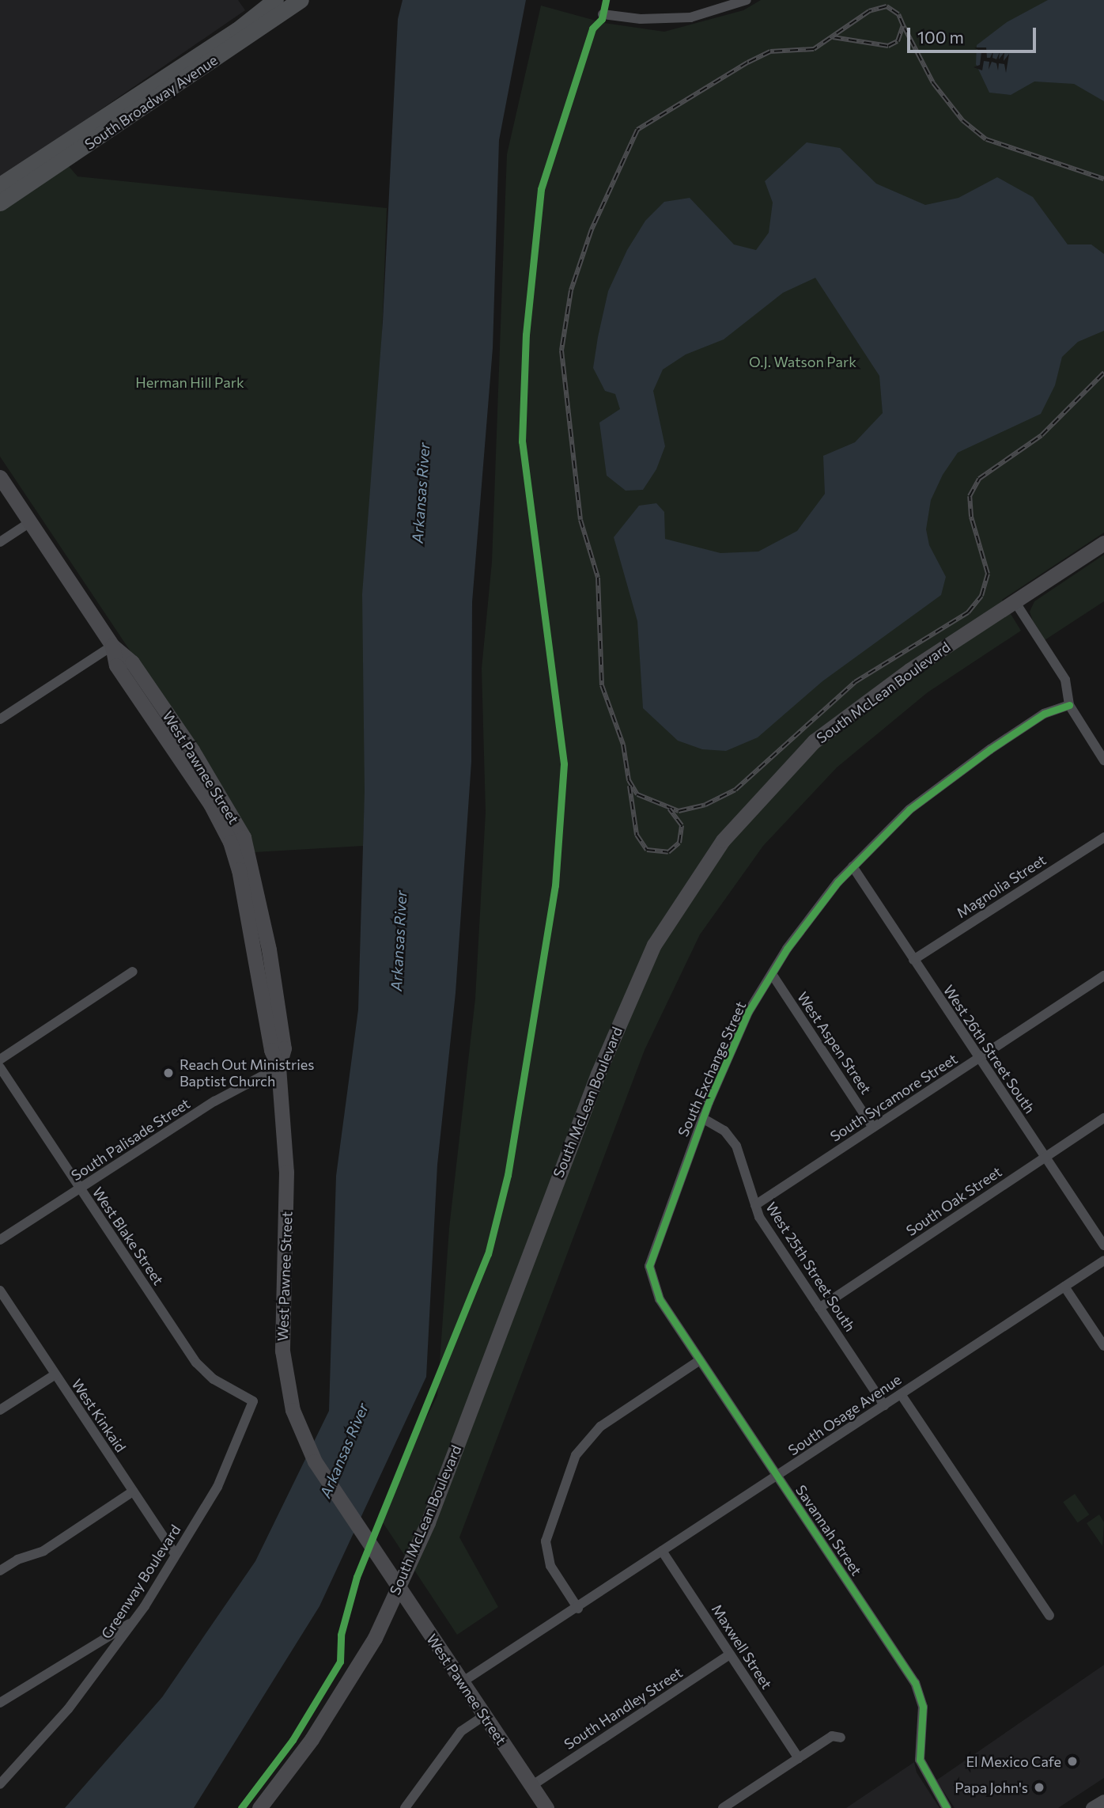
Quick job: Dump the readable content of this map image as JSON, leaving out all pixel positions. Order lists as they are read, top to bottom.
{
  "streets": {
    "main road": ["South Broadway Avenue", "South McLean Boulevard", "West Pawnee Street"],
    "street": [
      "Magnolia Street",
      "West Aspen Street",
      "West 26th Street South",
      "South Exchange Street",
      "South Sycamore Street",
      "South Palisade Street",
      "South Oak Street",
      "West Blake Street",
      "West 25th Street South",
      "South Osage Avenue",
      "West Kinkaid",
      "Savannah Street",
      "Greenway Boulevard",
      "Maxwell Street",
      "South Handley Street"
    ]
  },
  "crossings": [
    ["South McLean Boulevard", "West Pawnee Street"],
    ["West Pawnee Street", "South Palisade Street"],
    ["West Pawnee Street", "South Osage Avenue"],
    ["West Pawnee Street", "South Handley Street"],
    ["Magnolia Street", "West 26th Street South"],
    ["West Aspen Street", "South Exchange Street"],
    ["West Aspen Street", "South Sycamore Street"],
    ["West 26th Street South", "South Exchange Street"],
    ["West 26th Street South", "South Sycamore Street"],
    ["West 26th Street South", "South Oak Street"],
    ["South Exchange Street", "West 25th Street South"],
    ["South Exchange Street", "Savannah Street"],
    ["South Sycamore Street", "West 25th Street South"],
    ["South Palisade Street", "West Blake Street"],
    ["South Oak Street", "West 25th Street South"],
    ["West Blake Street", "Greenway Boulevard"],
    ["West 25th Street South", "South Osage Avenue"],
    ["South Osage Avenue", "Savannah Street"],
    ["South Osage Avenue", "Maxwell Street"],
    ["West Kinkaid", "Greenway Boulevard"],
    ["Maxwell Street", "South Handley Street"]
  ],
  "water": ["Arkansas River"],
  "parks": ["O.J. Watson Park", "Herman Hill Park"],
  "places": ["Reach Out Ministries Baptist Church", "El Mexico Cafe", "Papa John's"],
  "scale_bar": "100 m"
}
